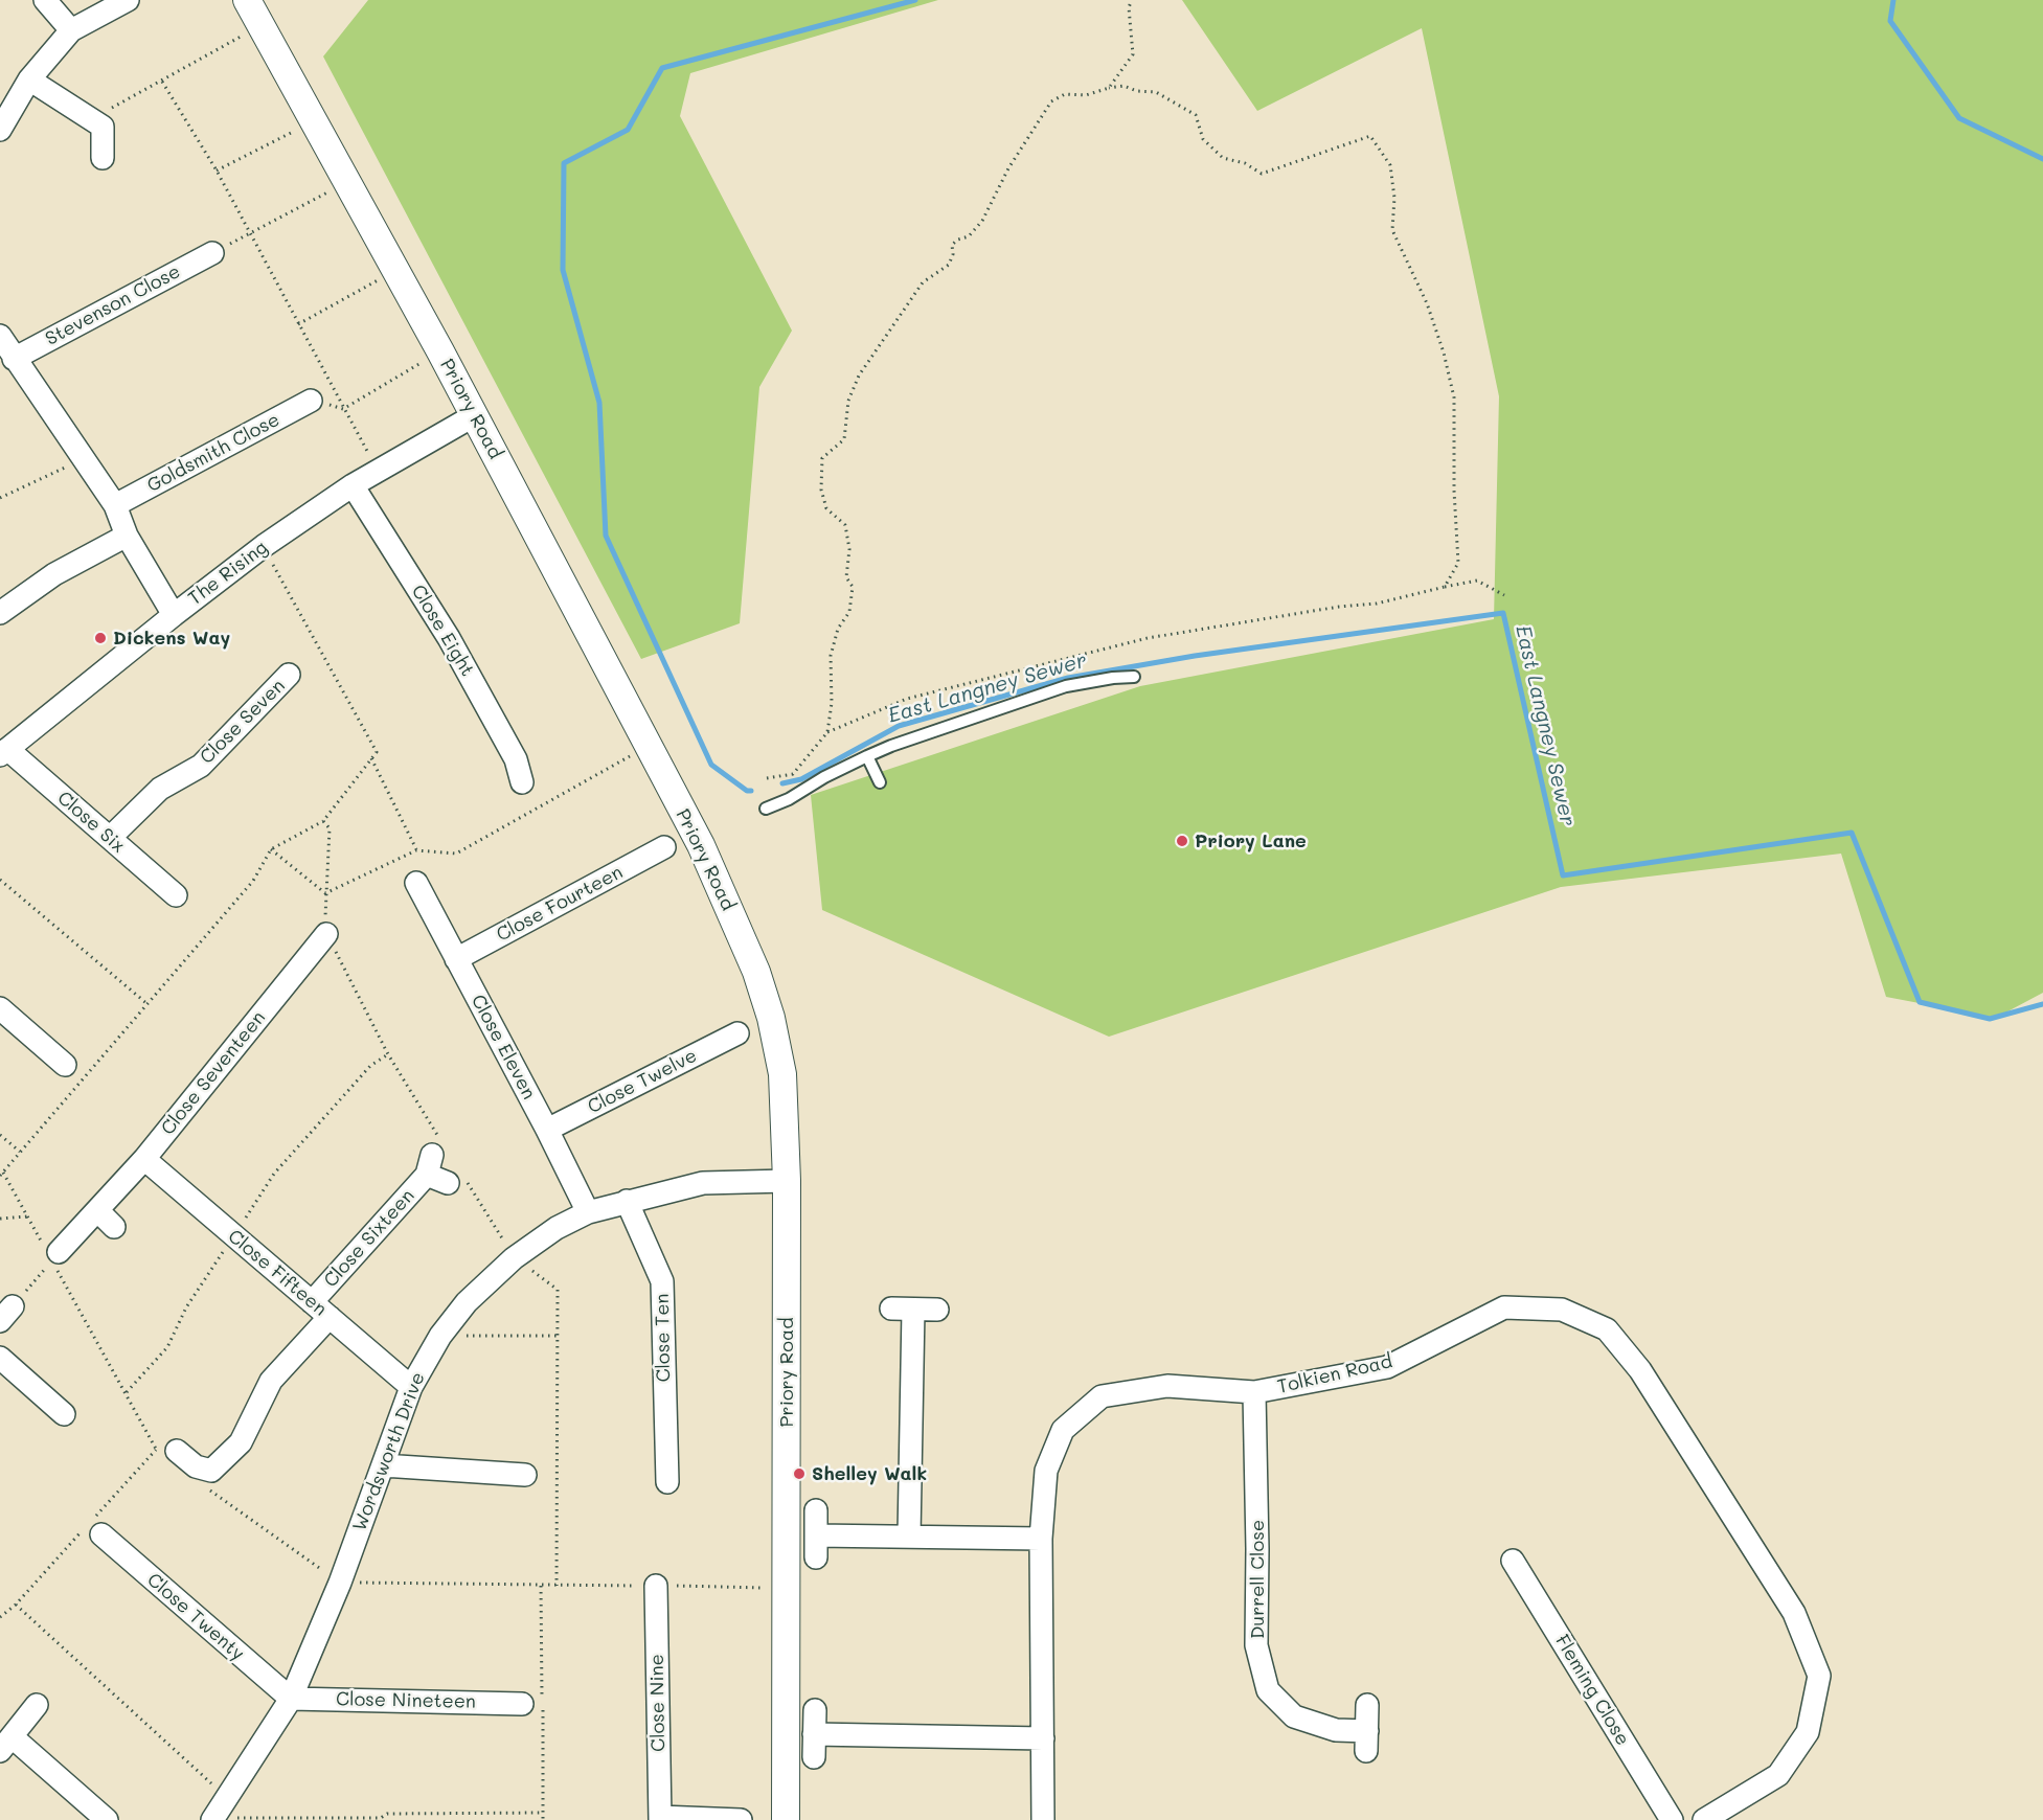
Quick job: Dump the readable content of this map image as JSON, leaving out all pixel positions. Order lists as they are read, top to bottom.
{
  "streets": {
    "street": [
      "Stevenson Close",
      "Priory Road",
      "Goldsmith Close",
      "The Rising",
      "Close Eight",
      "Close Seven",
      "Close Six",
      "Close Fourteen",
      "Close Eleven",
      "Close Seventeen",
      "Close Twelve",
      "Close Sixteen",
      "Close Fifteen",
      "Close Ten",
      "Tolkien Road",
      "Wordsworth Drive",
      "Durrell Close",
      "Close Twenty",
      "Fleming Close",
      "Close Nineteen",
      "Close Nine"
    ]
  },
  "crossings": [
    ["Priory Road", "The Rising"],
    ["Priory Road", "Wordsworth Drive"],
    ["The Rising", "Close Eight"],
    ["The Rising", "Close Six"],
    ["Close Seven", "Close Six"],
    ["Close Fourteen", "Close Eleven"],
    ["Close Eleven", "Close Twelve"],
    ["Close Eleven", "Wordsworth Drive"],
    ["Close Seventeen", "Close Fifteen"],
    ["Close Sixteen", "Close Fifteen"],
    ["Close Fifteen", "Wordsworth Drive"],
    ["Close Ten", "Wordsworth Drive"],
    ["Tolkien Road", "Durrell Close"],
    ["Wordsworth Drive", "Close Twenty"],
    ["Wordsworth Drive", "Close Nineteen"],
    ["Close Twenty", "Close Nineteen"]
  ],
  "water": ["East Langney Sewer"],
  "places": ["Dickens Way", "Priory Lane", "Shelley Walk"]
}
